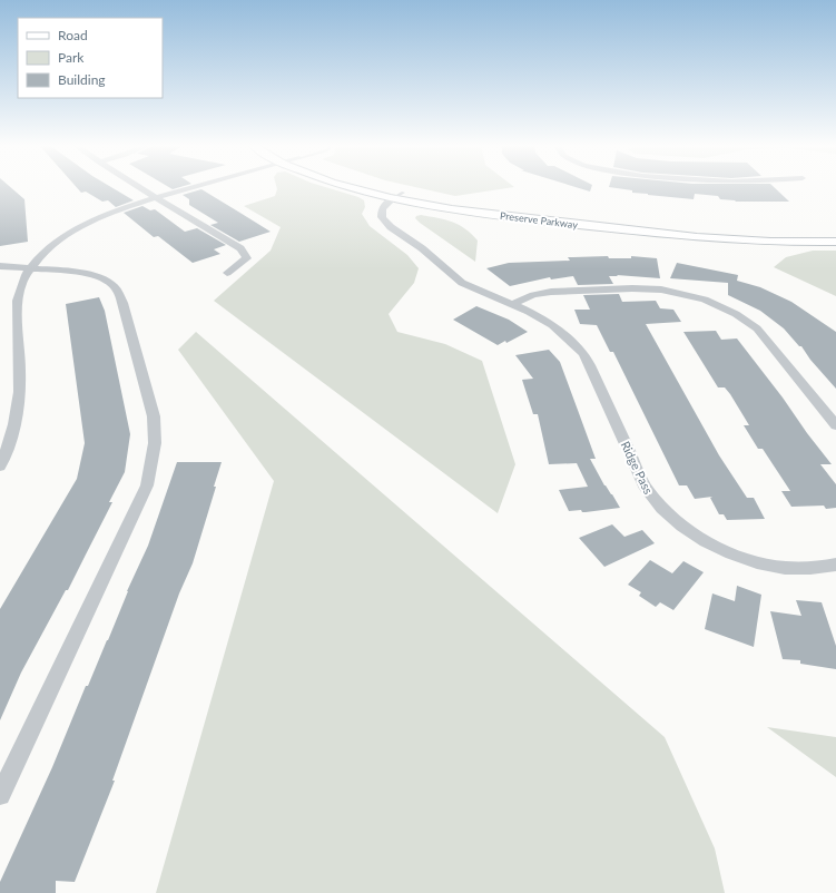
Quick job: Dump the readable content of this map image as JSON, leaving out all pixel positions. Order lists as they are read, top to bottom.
{
  "streets": {
    "street": ["Preserve Parkway", "Ridge Pass"]
  },
  "legend": ["Road", "Park", "Building"]
}
